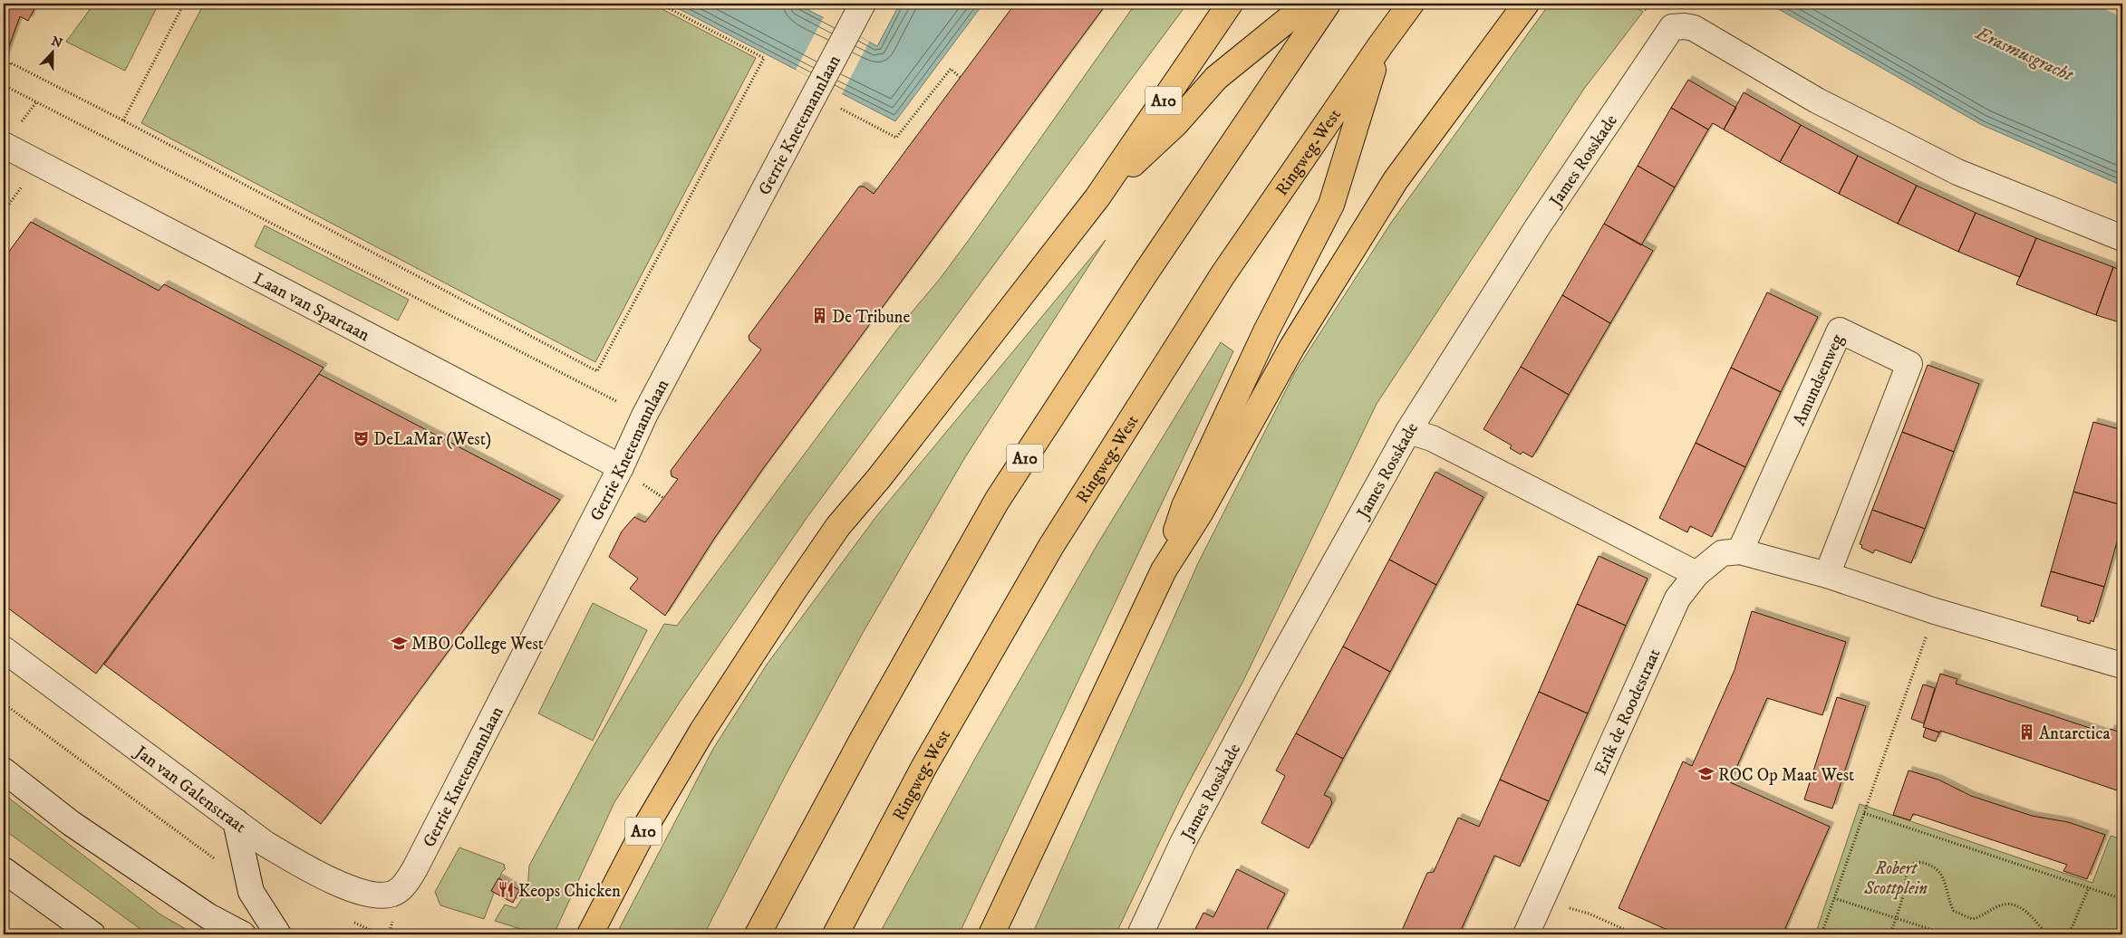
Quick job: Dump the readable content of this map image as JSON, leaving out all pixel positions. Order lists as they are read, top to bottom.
{
  "streets": {
    "highway": ["A10", "Ringweg-West"],
    "street": [
      "Gerrie Knetemannlaan",
      "James Rosskade",
      "Laan van Spartaan",
      "Amundsenweg",
      "Erik de Roodestraat",
      "Jan van Galenstraat"
    ]
  },
  "crossings": [
    ["Gerrie Knetemannlaan", "Laan van Spartaan"],
    ["Gerrie Knetemannlaan", "Jan van Galenstraat"],
    ["Amundsenweg", "Erik de Roodestraat"]
  ],
  "water": ["Erasmusgracht"],
  "parks": ["Robert Scottplein"],
  "places": {
    "building": ["De Tribune", "Antarctica"],
    "theatre": ["DeLaMar (West)"],
    "school or university": ["MBO College West", "ROC Op Maat West"],
    "restaurant": ["Keops Chicken"]
  },
  "north": "top"
}
